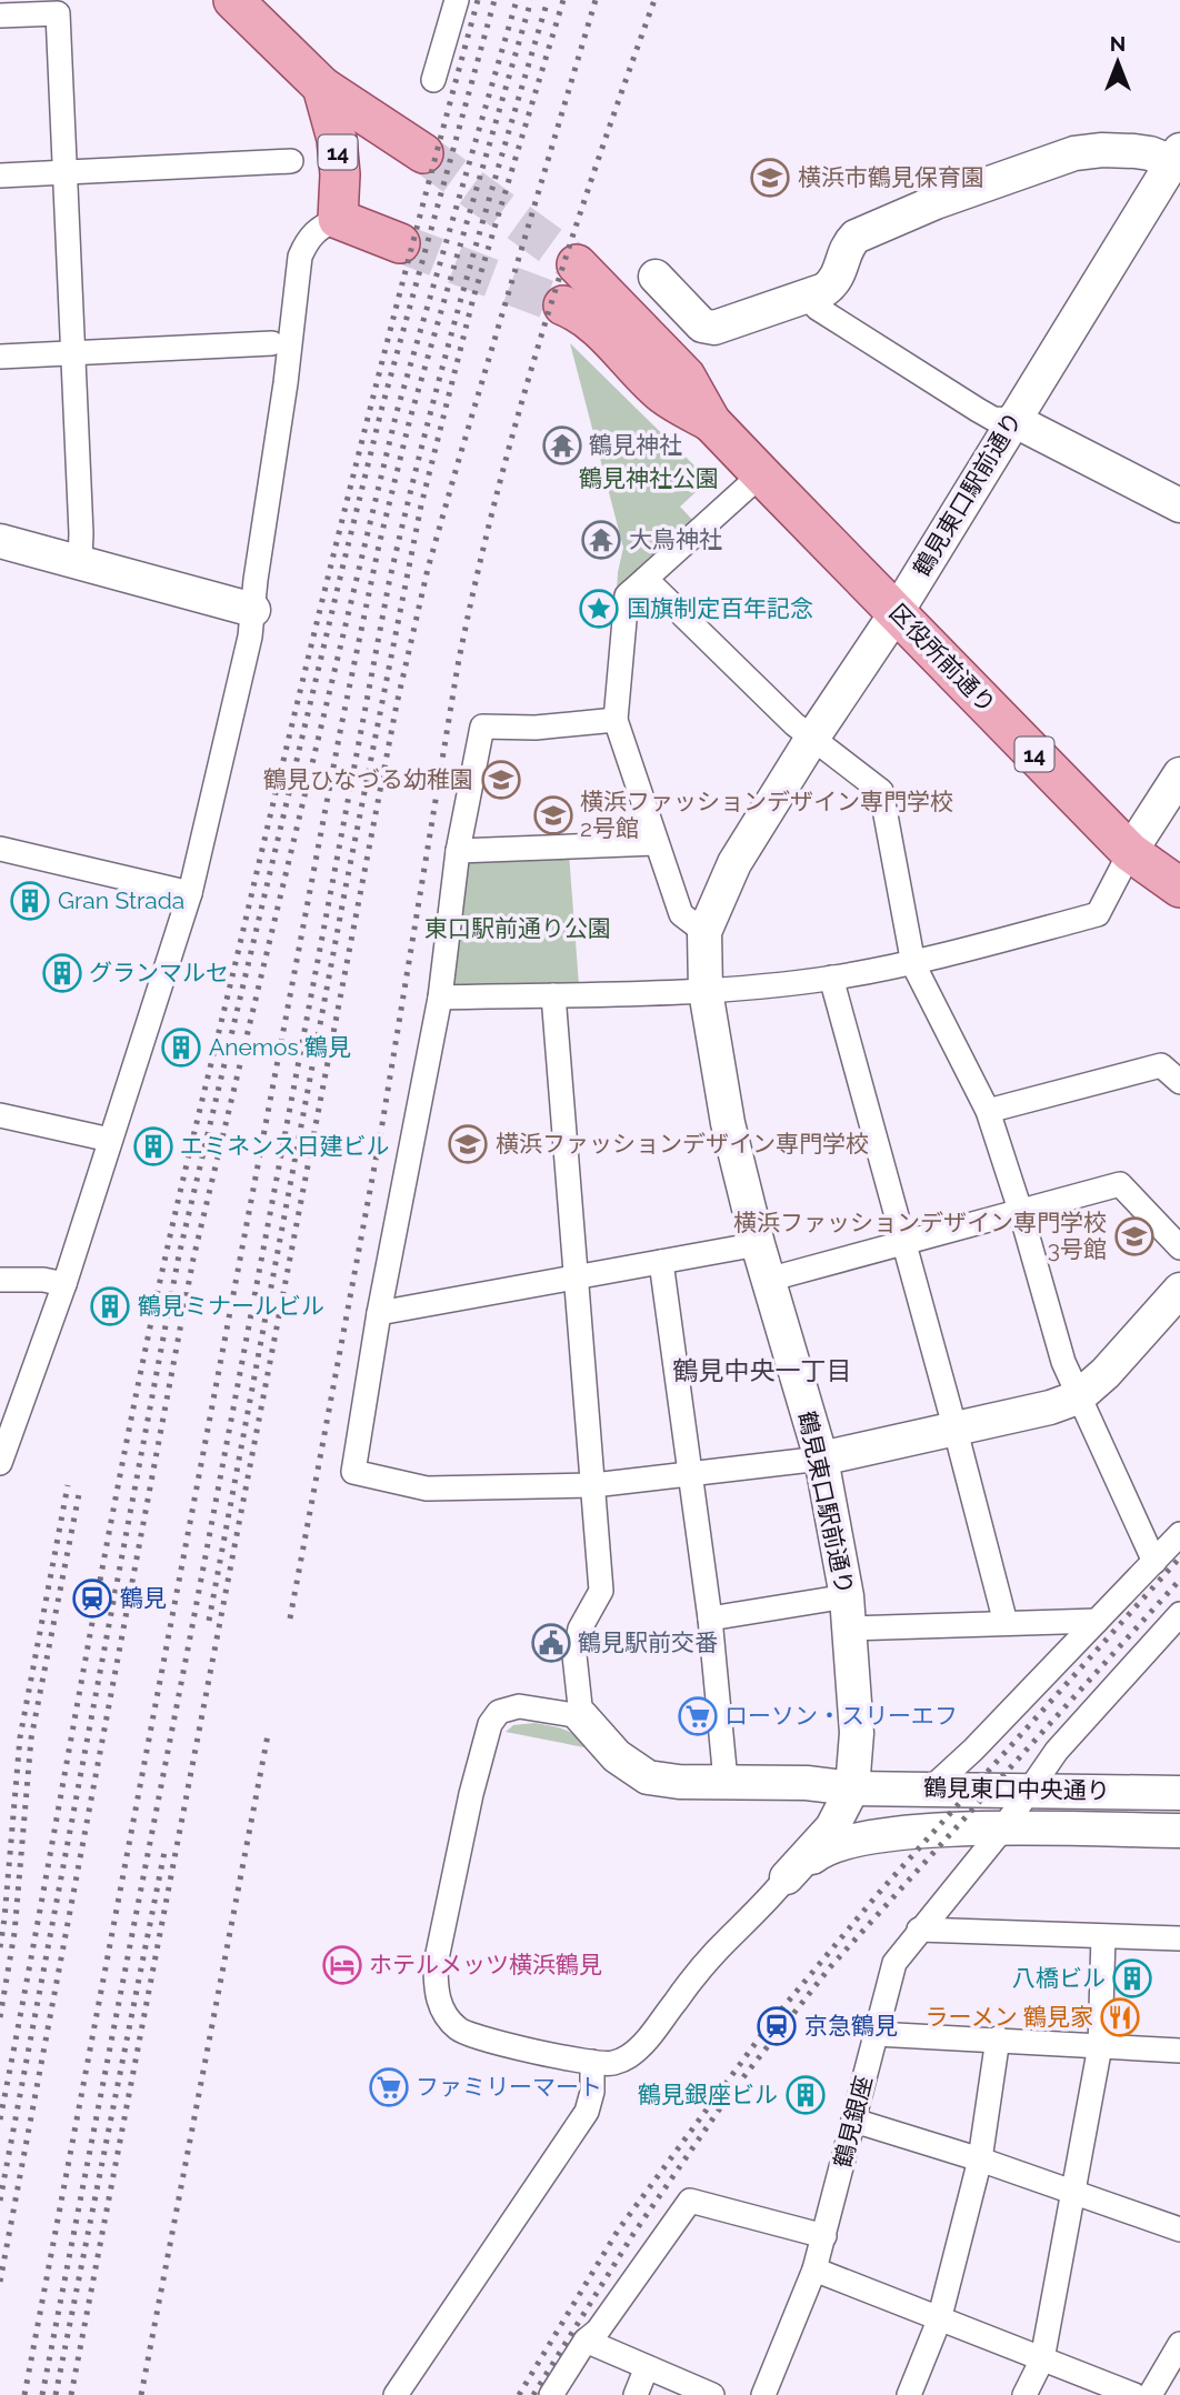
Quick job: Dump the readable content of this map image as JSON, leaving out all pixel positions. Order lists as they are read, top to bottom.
{
  "streets": {
    "main road": ["14", "区役所前通り"],
    "street": ["鶴見東口駅前通り", "鶴見東口中央通り", "鶴見銀座"]
  },
  "crossings": [
    ["鶴見東口駅前通り", "区役所前通り"],
    ["鶴見東口駅前通り", "鶴見東口中央通り"],
    ["鶴見東口中央通り", "鶴見銀座"]
  ],
  "districts": ["鶴見中央一丁目"],
  "parks": ["鶴見神社公園", "東口駅前通り公園"],
  "places": {
    "school or university": [
      "横浜市鶴見保育園",
      "鶴見ひなづる幼稚園",
      "横浜ファッションデザイン専門学校 2号館",
      "横浜ファッションデザイン専門学校",
      "横浜ファッションデザイン専門学校 3号館"
    ],
    "temple": ["鶴見神社", "大鳥神社"],
    "place": ["国旗制定百年記念"],
    "building": [
      "Gran Strada",
      "グランマルセ",
      "Anemos 鶴見",
      "エミネンス日建ビル",
      "鶴見ミナールビル",
      "八橋ビル",
      "鶴見銀座ビル"
    ],
    "station": ["鶴見", "京急鶴見"],
    "public building": ["鶴見駅前交番"],
    "supermarket": ["ローソン・スリーエフ", "ファミリーマート"],
    "hotel": ["ホテルメッツ横浜鶴見"],
    "restaurant": ["ラーメン 鶴見家"]
  },
  "north": "top"
}
